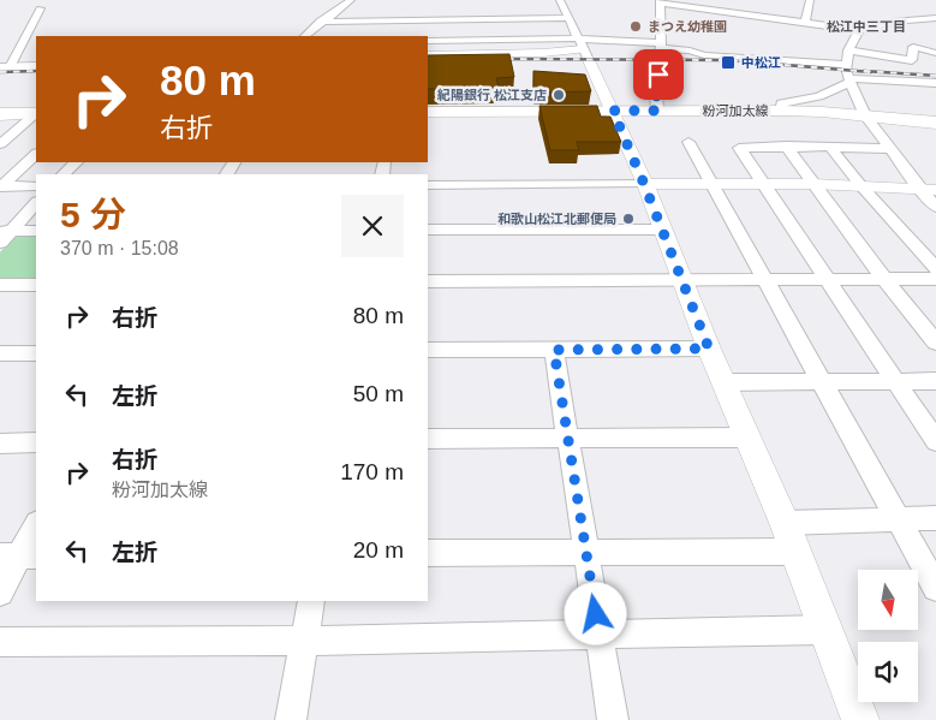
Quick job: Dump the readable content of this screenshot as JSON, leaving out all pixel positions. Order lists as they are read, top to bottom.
{
  "streets": {
    "main road": ["粉河加太線"]
  },
  "districts": ["松江中三丁目"],
  "places": {
    "other": ["まつえ幼稚園", "紀陽銀行 松江支店", "和歌山松江北郵便局"],
    "transit": ["中松江"]
  },
  "north": "bottom",
  "page": {
    "turn": ["80 m", "右折"],
    "heading": ["5 分", "370 m · 15:08"],
    "list": [
      {
        "name": "右折",
        "value": "80 m"
      },
      {
        "name": "左折",
        "value": "50 m"
      },
      {
        "name": "右折",
        "note": "粉河加太線",
        "value": "170 m"
      },
      {
        "name": "左折",
        "value": "20 m"
      }
    ]
  }
}
